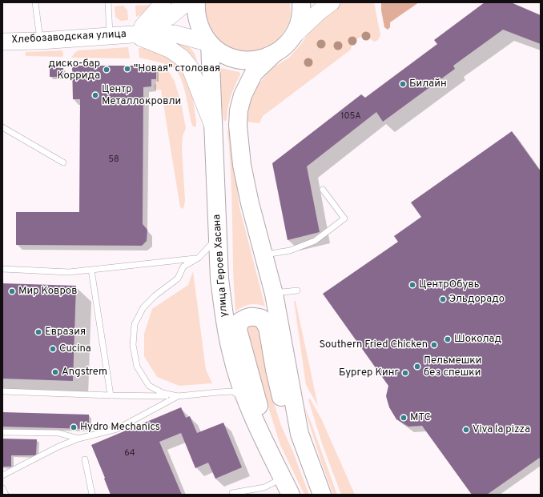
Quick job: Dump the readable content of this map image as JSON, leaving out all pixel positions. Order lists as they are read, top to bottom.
{
  "streets": {
    "main road": ["Хлебозаводская улица", "улица Героев Хасана"]
  },
  "crossings": [
    ["Хлебозаводская улица", "улица Героев Хасана"]
  ],
  "places": [
    "\"Новая\" столовая",
    "диско-бар Коррида",
    "Билайн",
    "Центр Металлокровли",
    "ЦентрОбувь",
    "Мир Ковров",
    "Эльдорадо",
    "Евразия",
    "Шоколад",
    "Southern Fried Chicken",
    "Cucina",
    "Пельмешки без спешки",
    "Angstrem",
    "Бургер Кинг",
    "МТС",
    "Hydro Mechanics",
    "Viva la pizza"
  ],
  "house_numbers": ["105А", "58", "64"]
}
